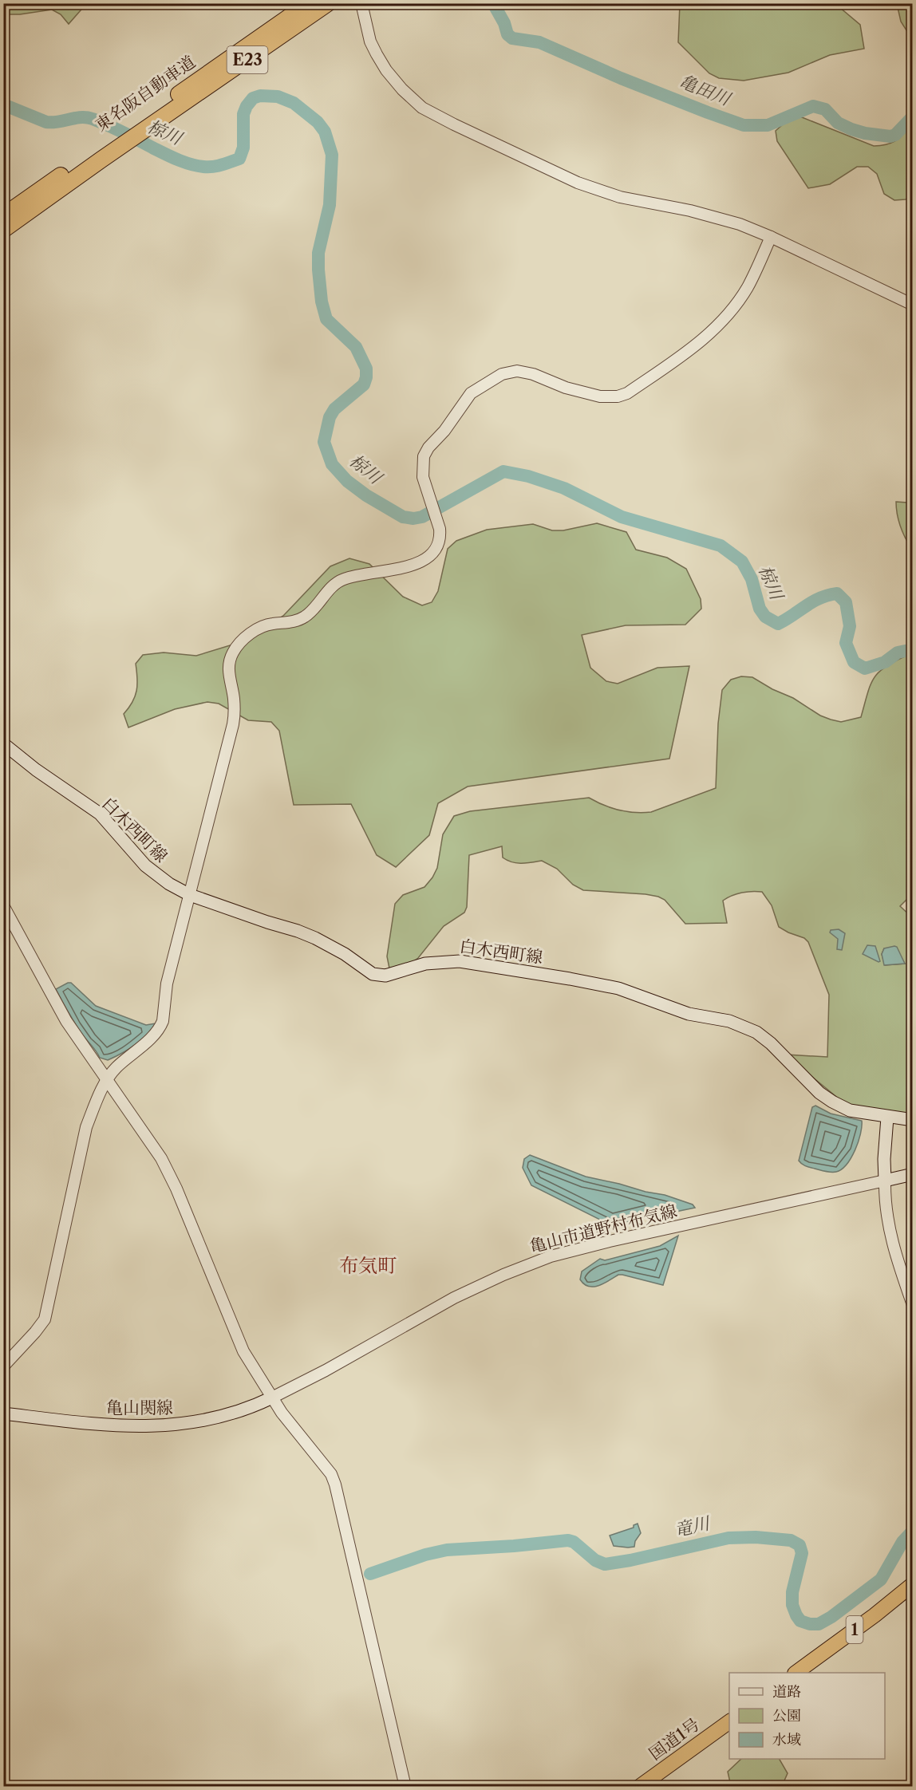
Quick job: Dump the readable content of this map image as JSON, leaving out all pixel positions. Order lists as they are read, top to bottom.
{
  "streets": {
    "highway": [
      "E23",
      "東名阪自動車道",
      "1",
      "国道1号"
    ],
    "main road": ["白木西町線", "亀山関線"],
    "street": ["亀山市道野村布気線"]
  },
  "crossings": [
    ["亀山市道野村布気線", "亀山関線"]
  ],
  "districts": ["布気町"],
  "water": ["亀田川", "椋川", "竜川"],
  "legend": ["道路", "公園", "水域"]
}
